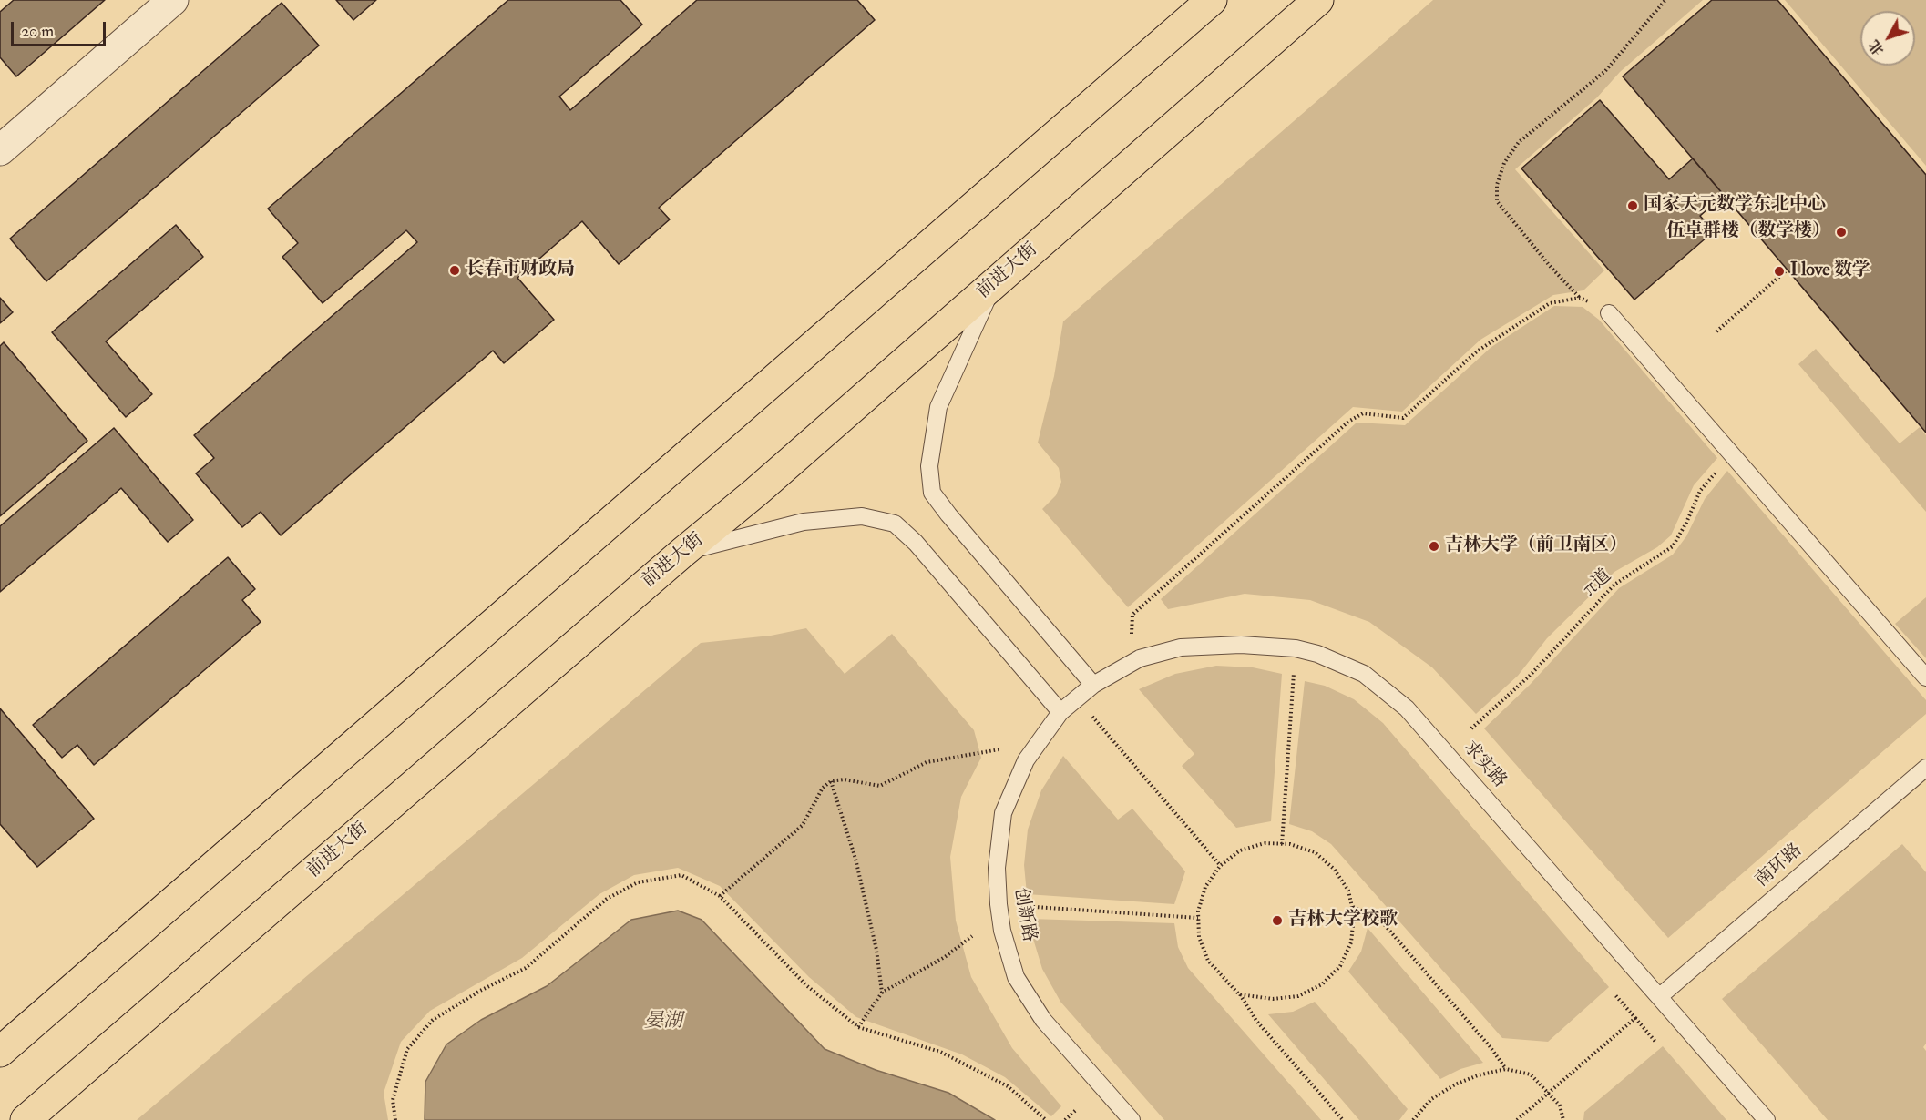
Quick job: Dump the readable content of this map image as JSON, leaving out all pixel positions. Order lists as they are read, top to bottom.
{
  "streets": {
    "main road": ["前进大街"],
    "lane": ["求实路", "南环路", "创新路"],
    "path": ["π道"]
  },
  "crossings": [
    ["求实路", "南环路"],
    ["求实路", "创新路"]
  ],
  "water": ["晏湖"],
  "places": [
    "国家天元数学东北中心",
    "伍卓群楼（数学楼）",
    "长春市财政局",
    "I love 数学",
    "吉林大学（前卫南区）",
    "吉林大学校歌"
  ],
  "scale_bar": "20 m",
  "north": "bottom left"
}
